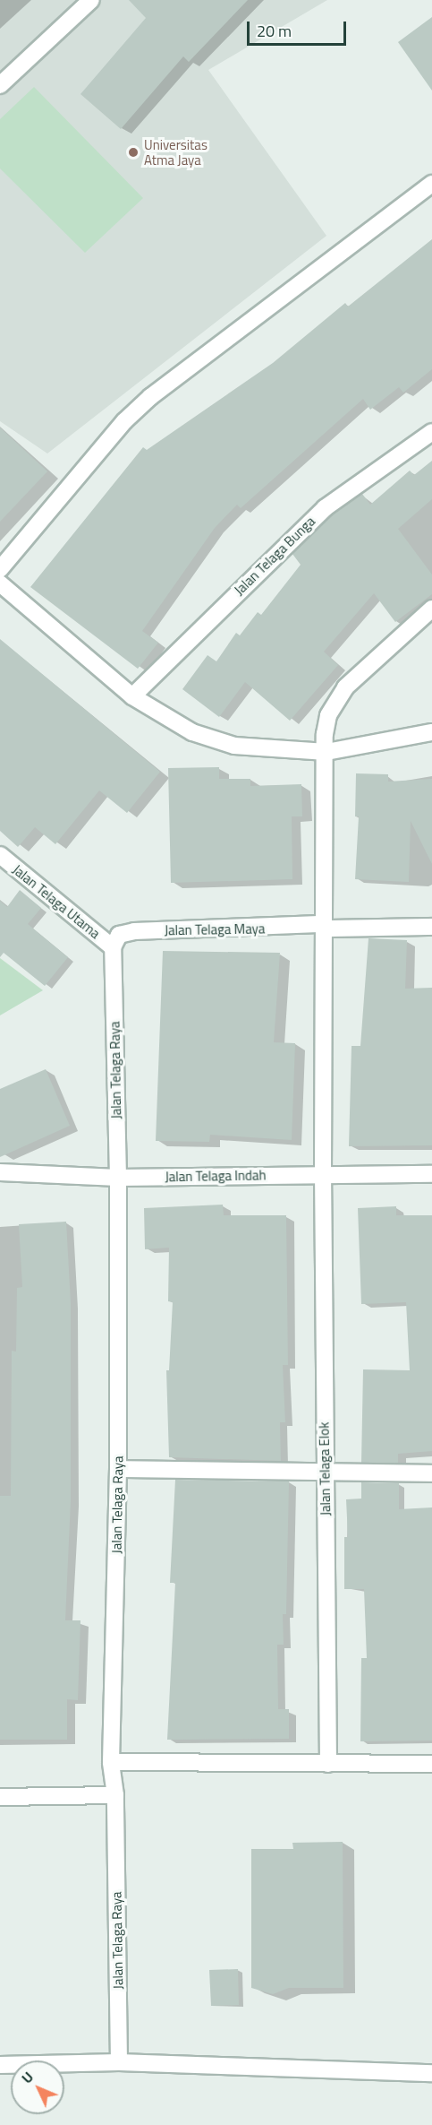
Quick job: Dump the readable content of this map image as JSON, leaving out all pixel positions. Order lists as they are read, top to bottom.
{
  "streets": {
    "street": [
      "Jalan Telaga Bunga",
      "Jalan Telaga Utama",
      "Jalan Telaga Maya",
      "Jalan Telaga Raya",
      "Jalan Telaga Indah",
      "Jalan Telaga Elok"
    ]
  },
  "crossings": [
    ["Jalan Telaga Utama", "Jalan Telaga Maya"],
    ["Jalan Telaga Utama", "Jalan Telaga Raya"],
    ["Jalan Telaga Maya", "Jalan Telaga Raya"],
    ["Jalan Telaga Maya", "Jalan Telaga Elok"],
    ["Jalan Telaga Raya", "Jalan Telaga Indah"],
    ["Jalan Telaga Indah", "Jalan Telaga Elok"]
  ],
  "places": ["Universitas Atma Jaya"],
  "scale_bar": "20 m",
  "north": "top left"
}
